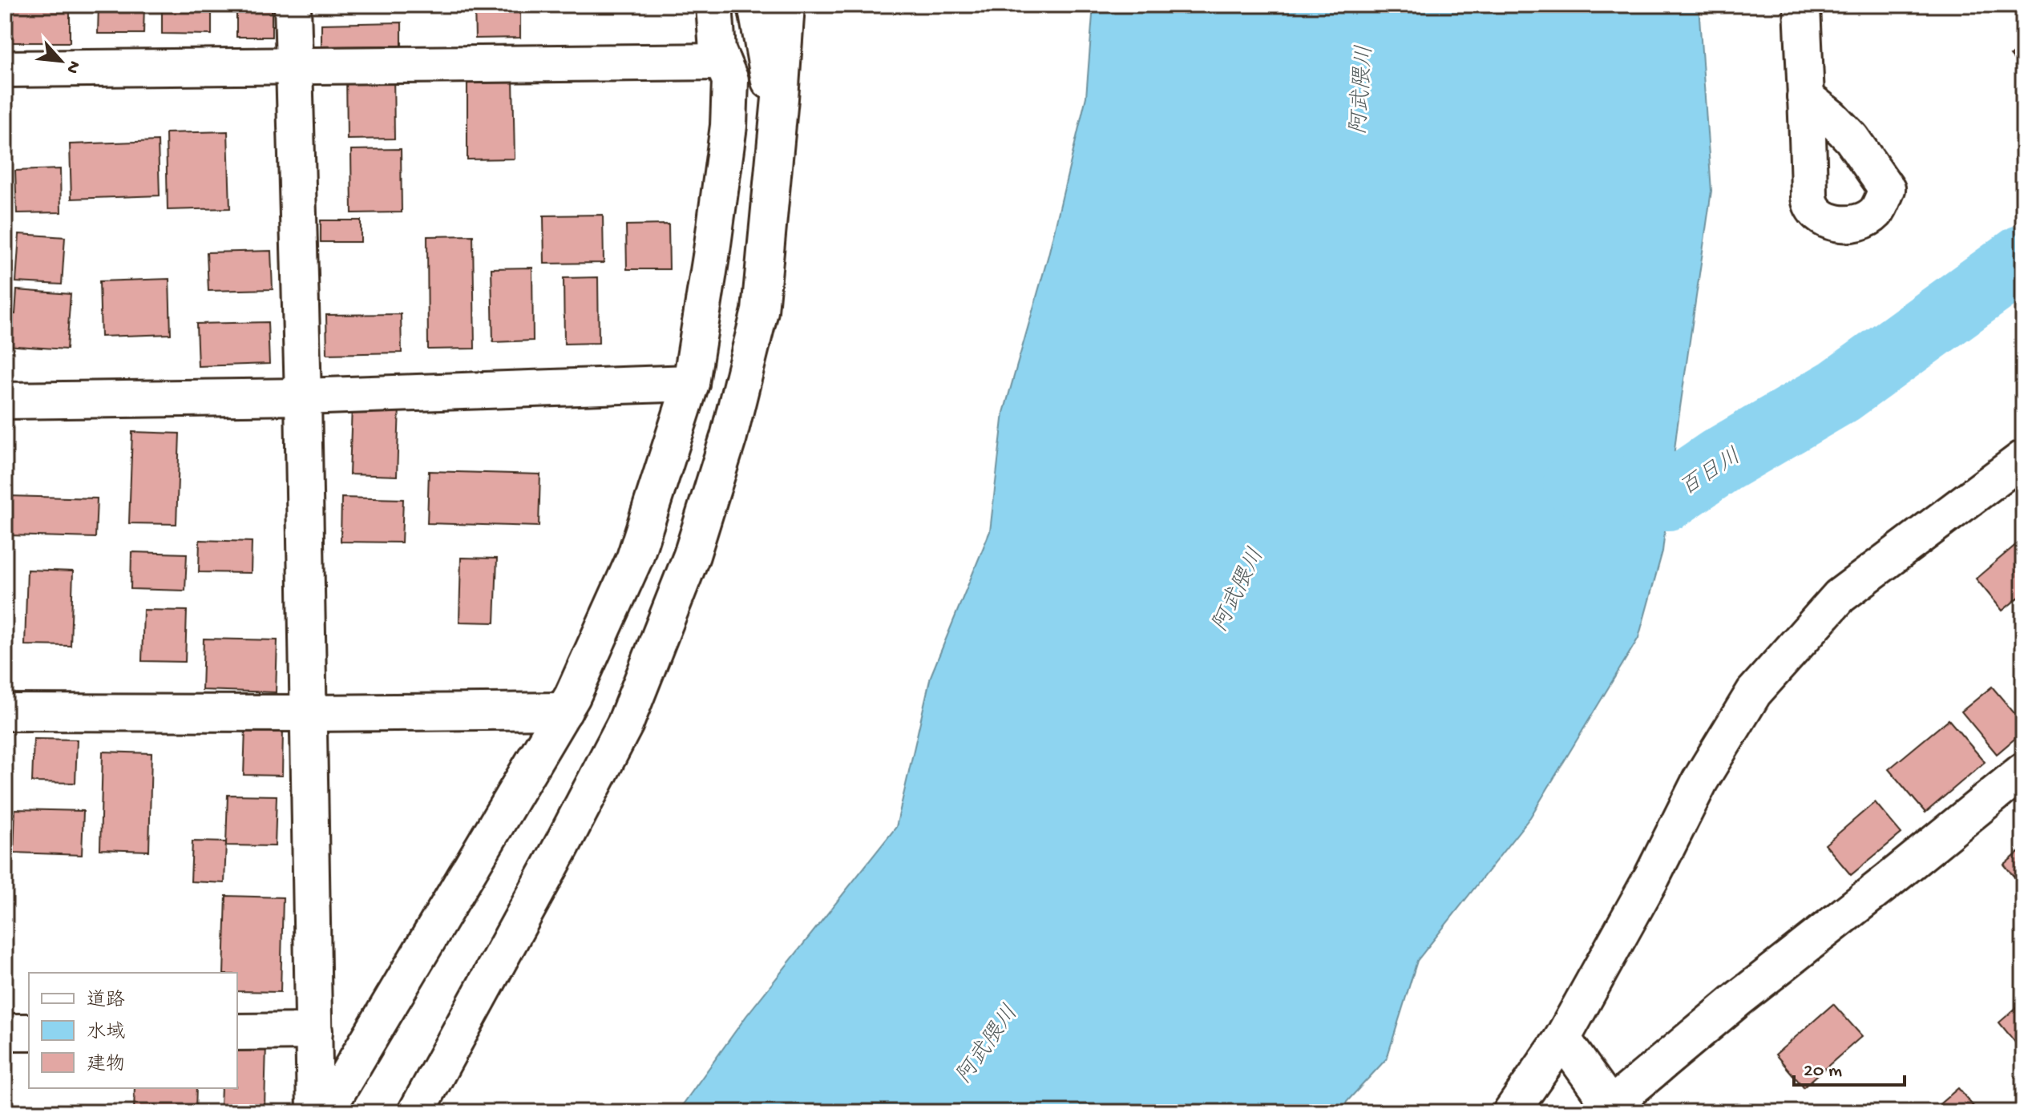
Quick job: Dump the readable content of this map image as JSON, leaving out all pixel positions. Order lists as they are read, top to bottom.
{
  "water": ["阿武隈川", "百日川"],
  "legend": ["道路", "水域", "建物"],
  "scale_bar": "20 m",
  "north": "bottom right"
}
